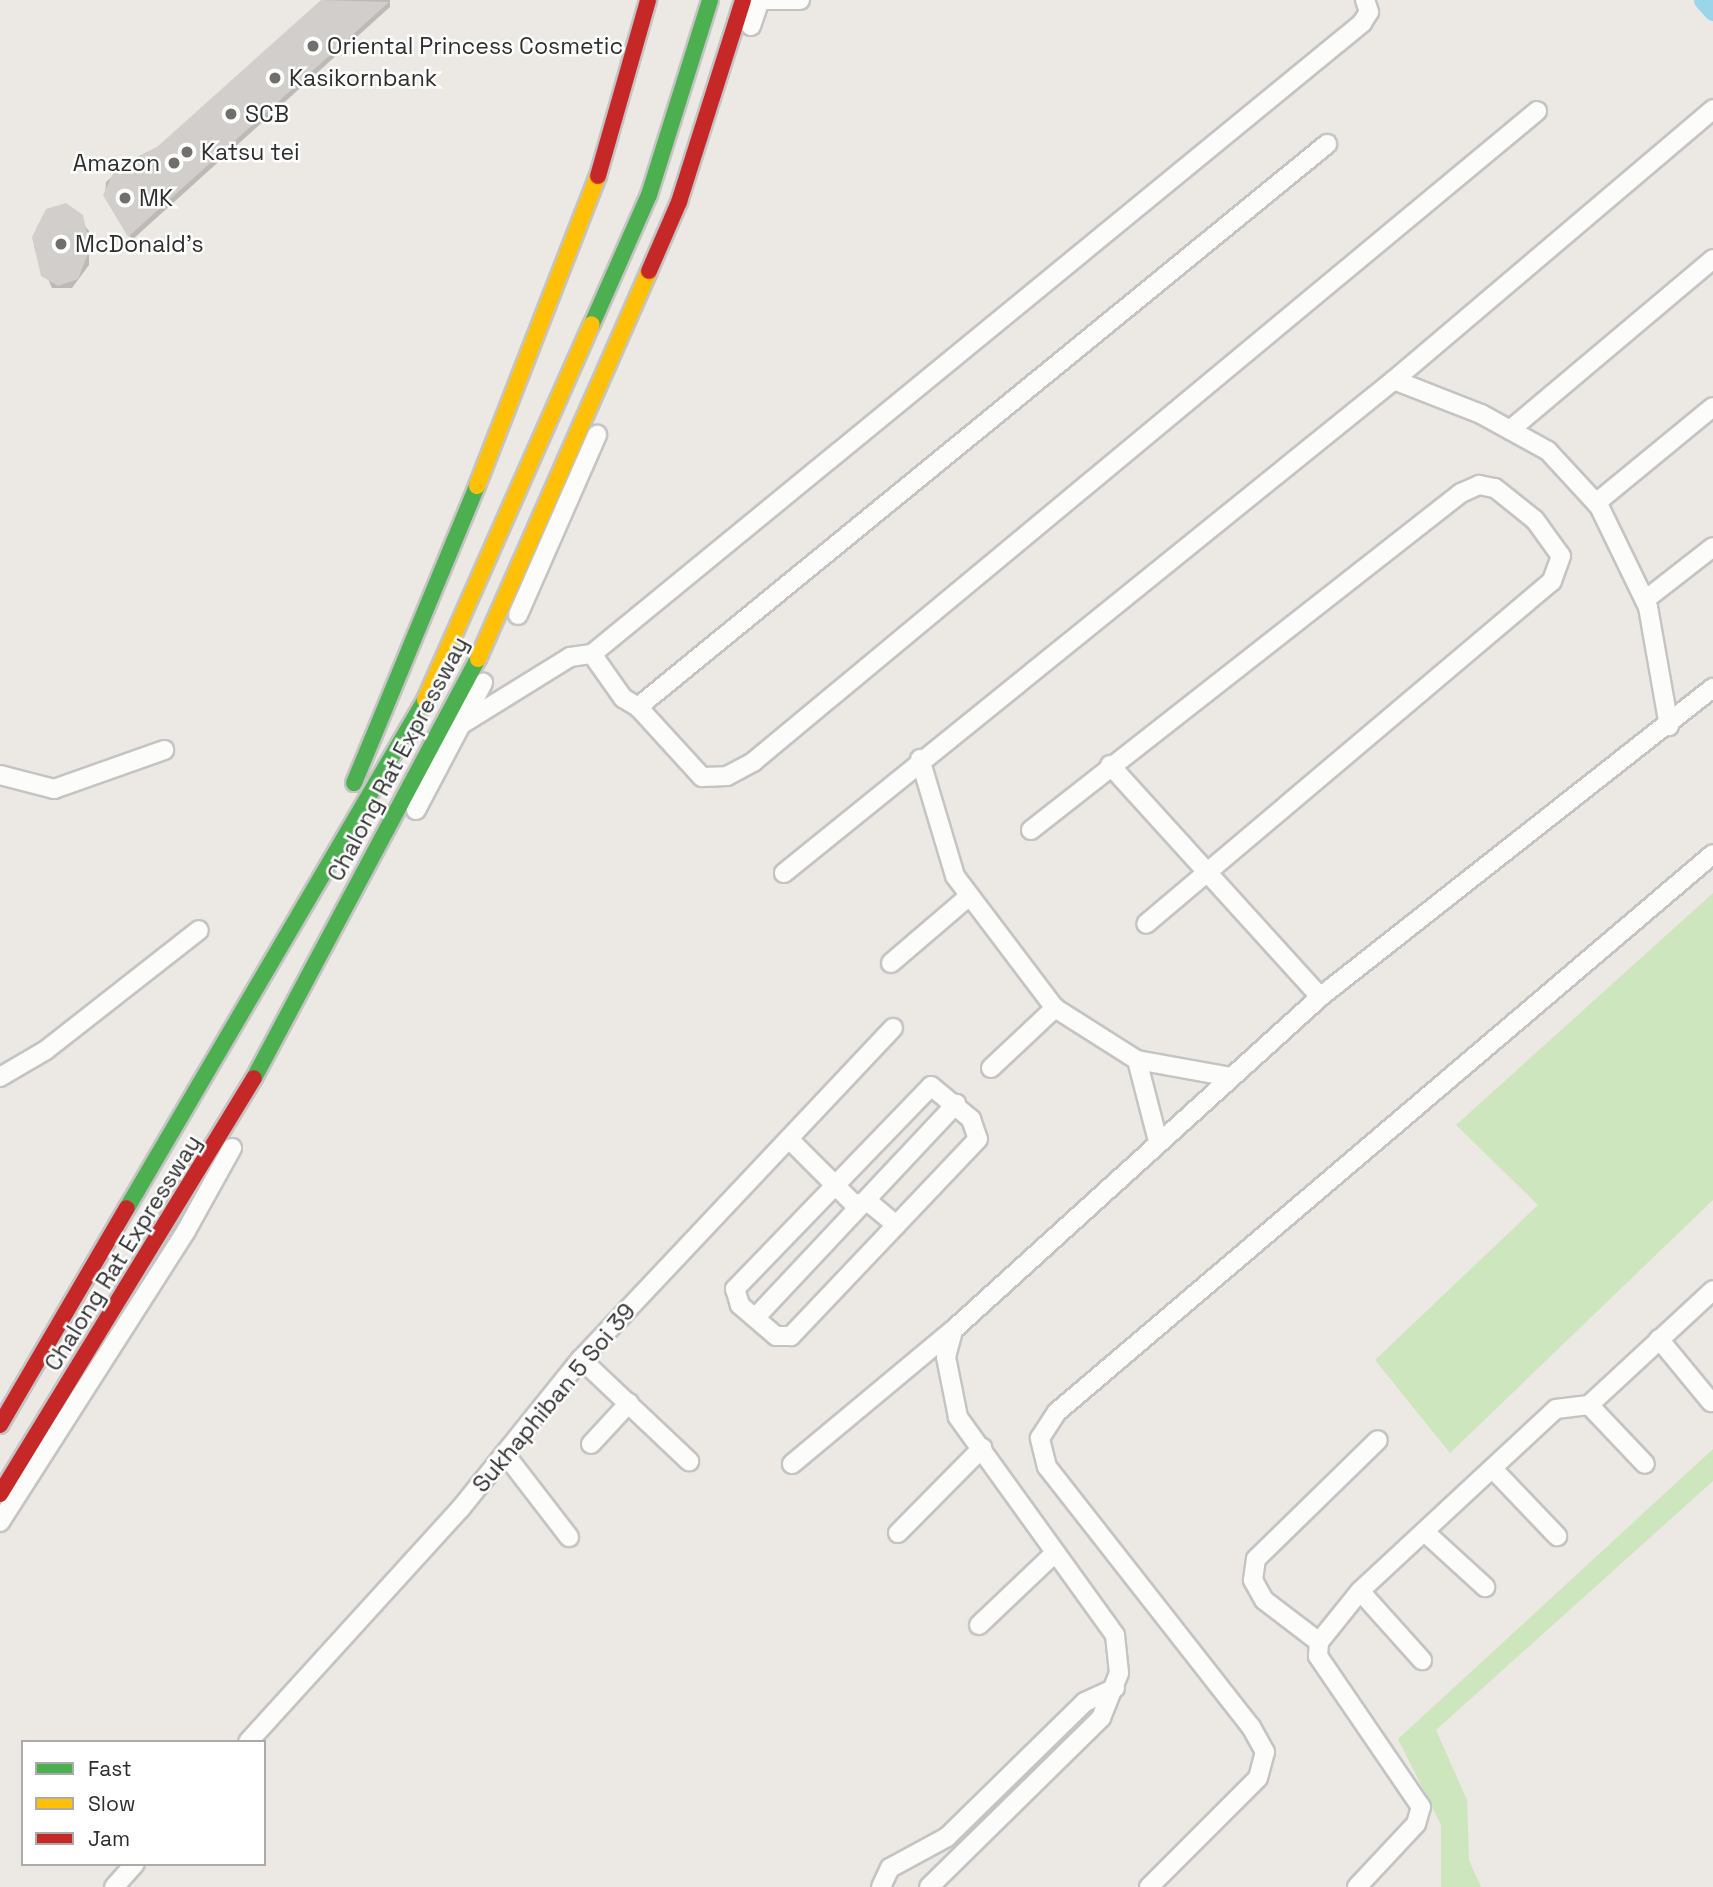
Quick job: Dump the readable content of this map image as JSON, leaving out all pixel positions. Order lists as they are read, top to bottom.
{
  "streets": {
    "highway": ["Chalong Rat Expressway"],
    "street": ["Sukhaphiban 5 Soi 39"]
  },
  "places": [
    "Oriental Princess Cosmetic",
    "Kasikornbank",
    "SCB",
    "Katsu tei",
    "Amazon",
    "MK",
    "McDonald's"
  ],
  "legend": ["Fast", "Slow", "Jam"]
}
